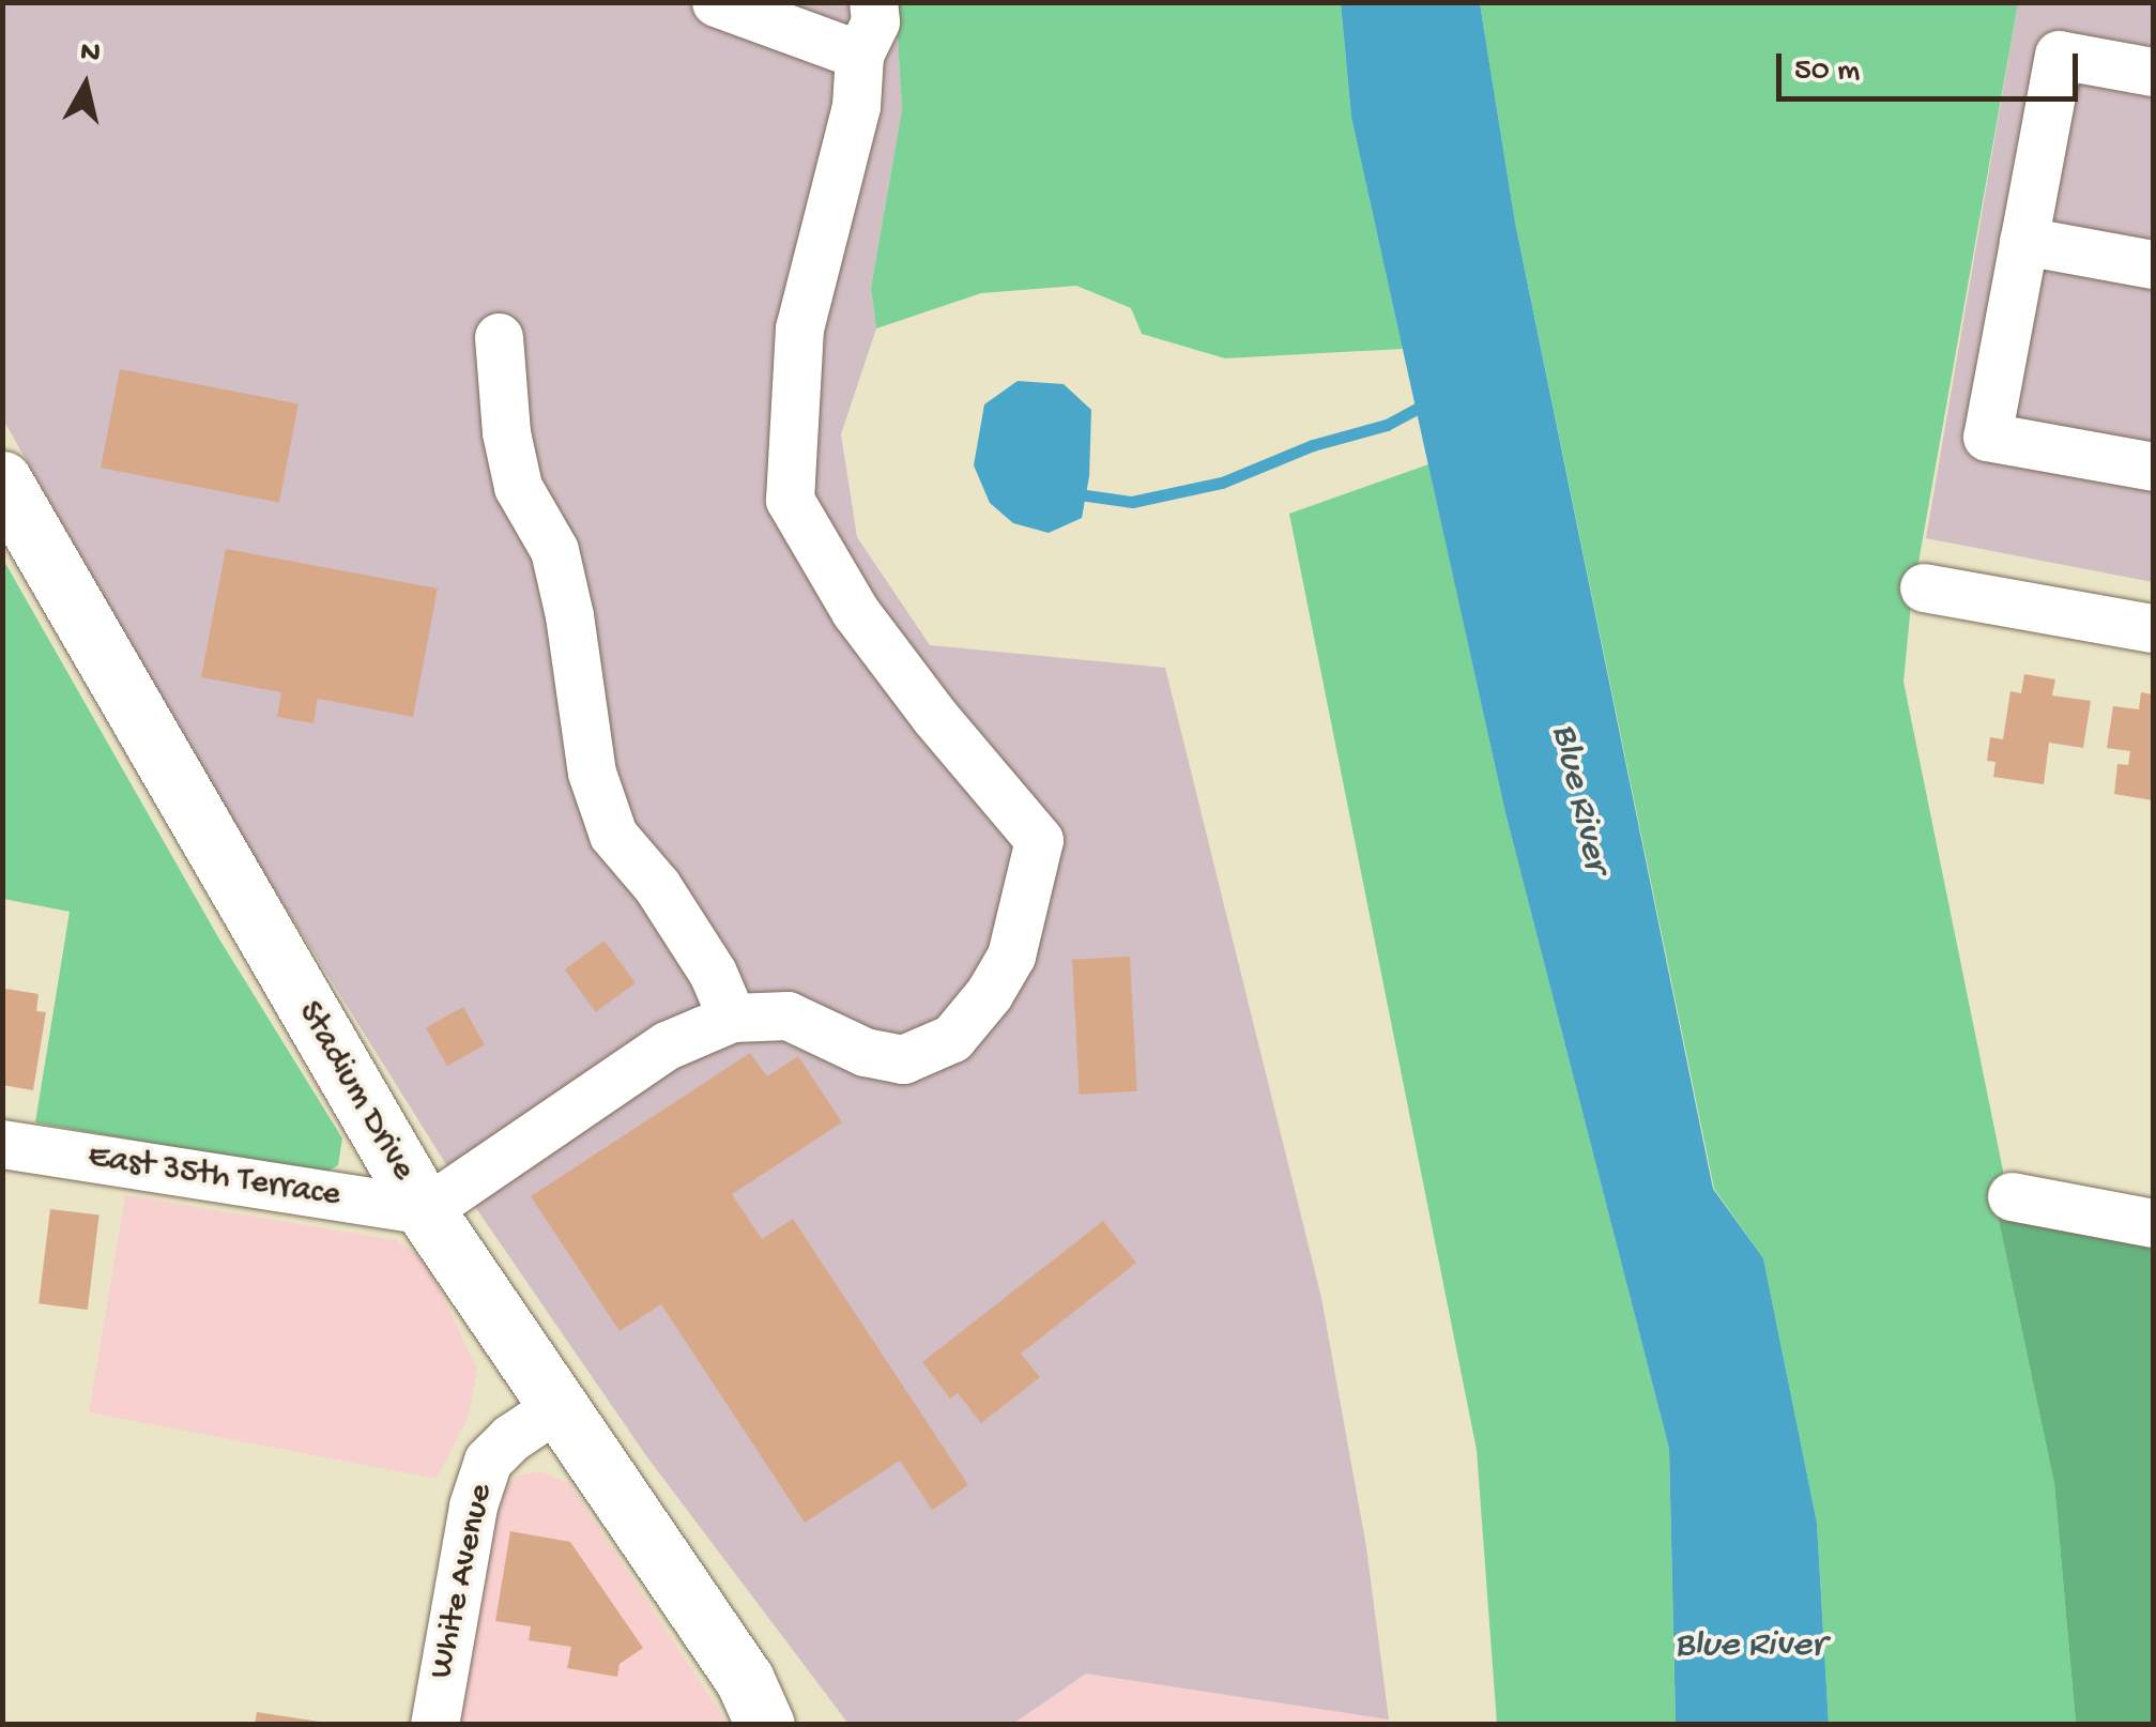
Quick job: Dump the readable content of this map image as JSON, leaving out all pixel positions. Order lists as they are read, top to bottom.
{
  "streets": {
    "main road": ["Stadium Drive"],
    "street": ["East 35th Terrace", "White Avenue"]
  },
  "crossings": [
    ["Stadium Drive", "East 35th Terrace"],
    ["Stadium Drive", "White Avenue"]
  ],
  "water": ["Blue River"],
  "scale_bar": "50 m",
  "north": "top"
}
